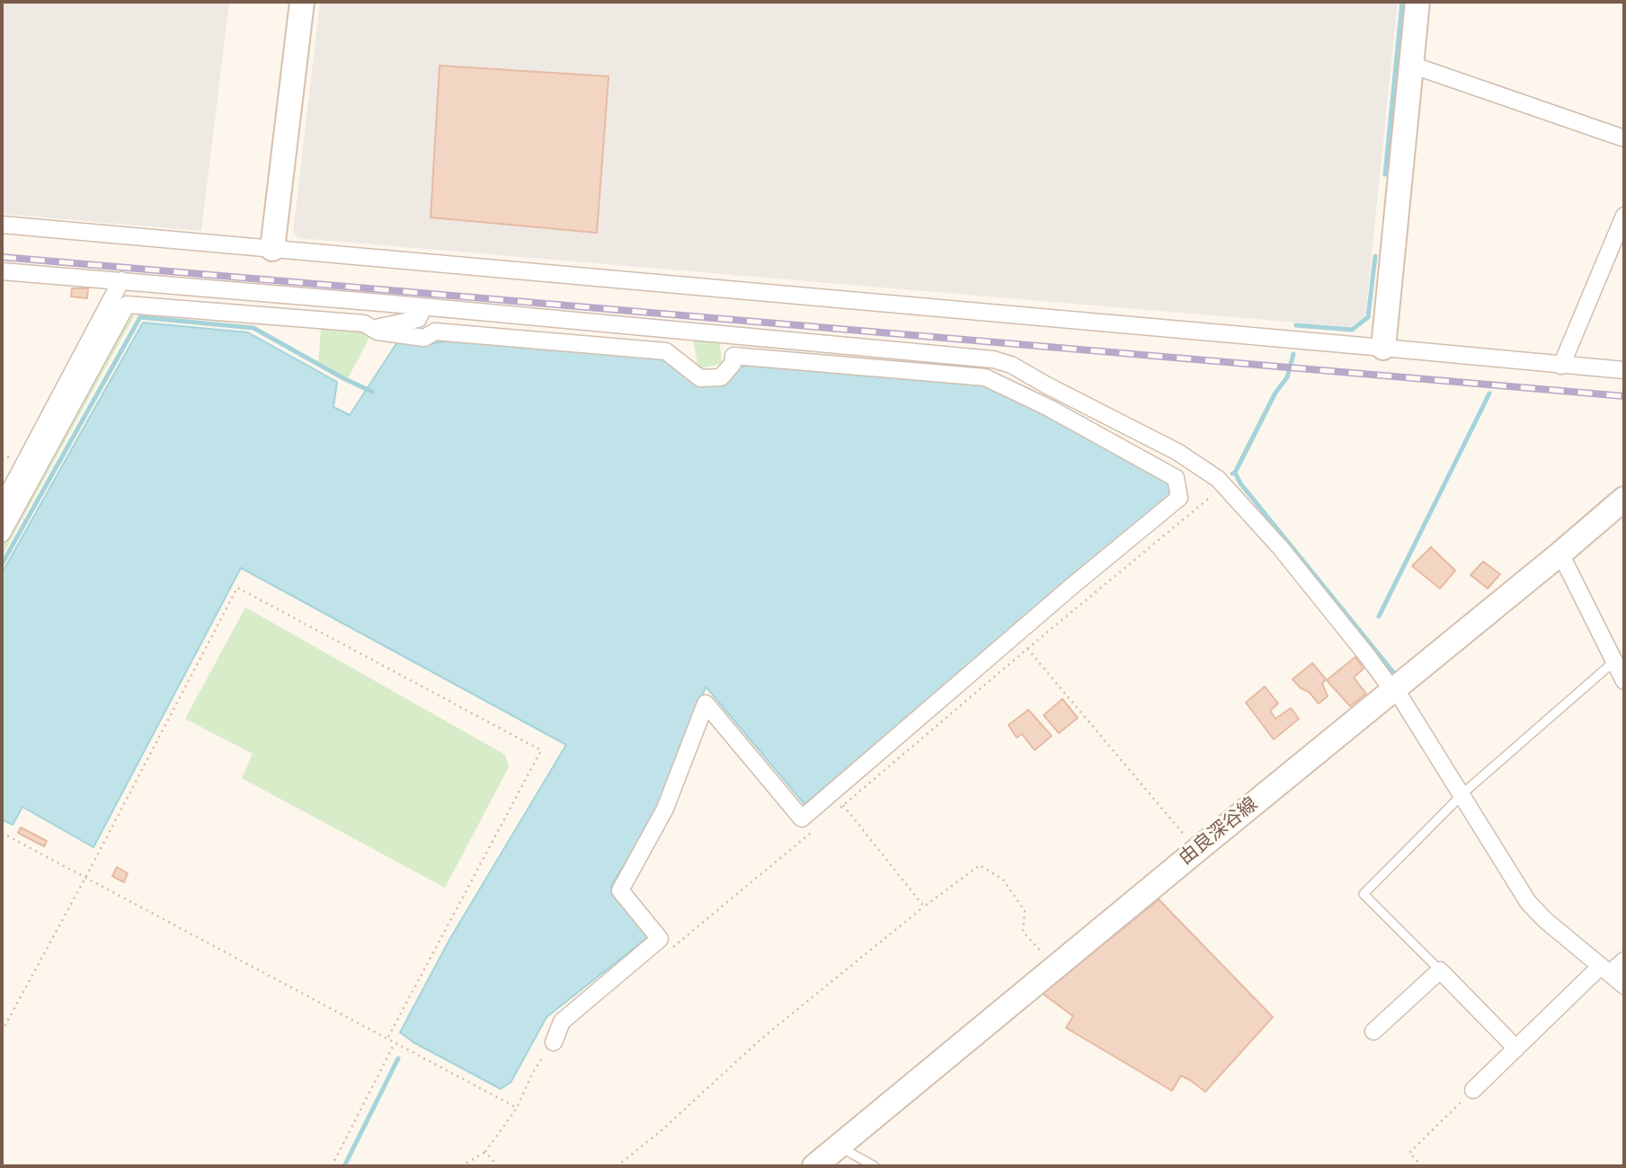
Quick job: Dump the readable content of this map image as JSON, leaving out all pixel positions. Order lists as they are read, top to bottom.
{
  "streets": {
    "main road": ["由良深谷線"]
  }
}
